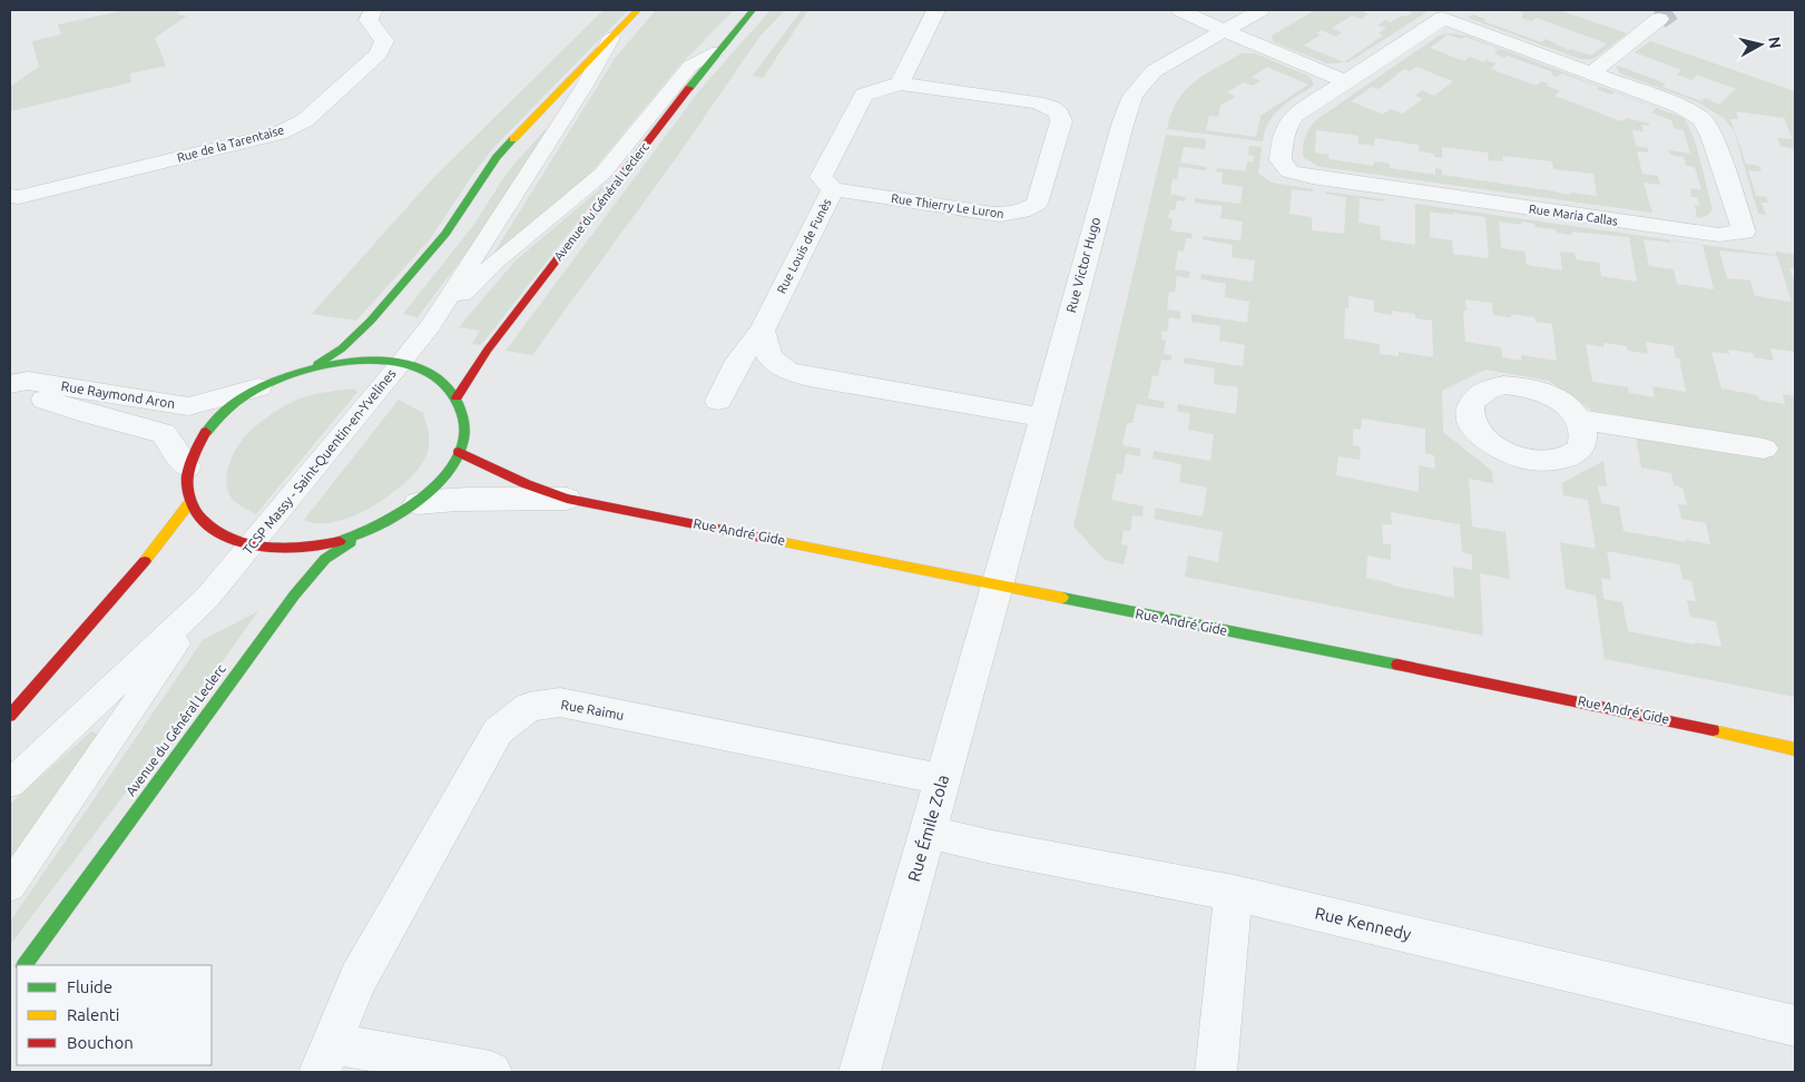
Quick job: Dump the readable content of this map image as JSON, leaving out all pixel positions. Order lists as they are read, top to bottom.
{
  "streets": {
    "main road": ["Avenue du Général Leclerc", "Rue André Gide"],
    "street": [
      "Rue de la Tarentaise",
      "Rue Thierry Le Luron",
      "Rue Maria Callas",
      "Rue Louis de Funès",
      "Rue Victor Hugo",
      "Rue Raymond Aron",
      "Rue Raimu",
      "Rue Émile Zola",
      "Rue Kennedy"
    ],
    "lane": ["TCSP Massy - Saint-Quentin-en-Yvelines"]
  },
  "crossings": [
    ["Avenue du Général Leclerc", "TCSP Massy - Saint-Quentin-en-Yvelines"],
    ["Rue Thierry Le Luron", "Rue Louis de Funès"],
    ["Rue Victor Hugo", "Rue André Gide"],
    ["Rue Victor Hugo", "Rue Émile Zola"],
    ["Rue André Gide", "Rue Émile Zola"],
    ["Rue Raimu", "Rue Émile Zola"],
    ["Rue Émile Zola", "Rue Kennedy"]
  ],
  "legend": ["Fluide", "Ralenti", "Bouchon"],
  "north": "right"
}
